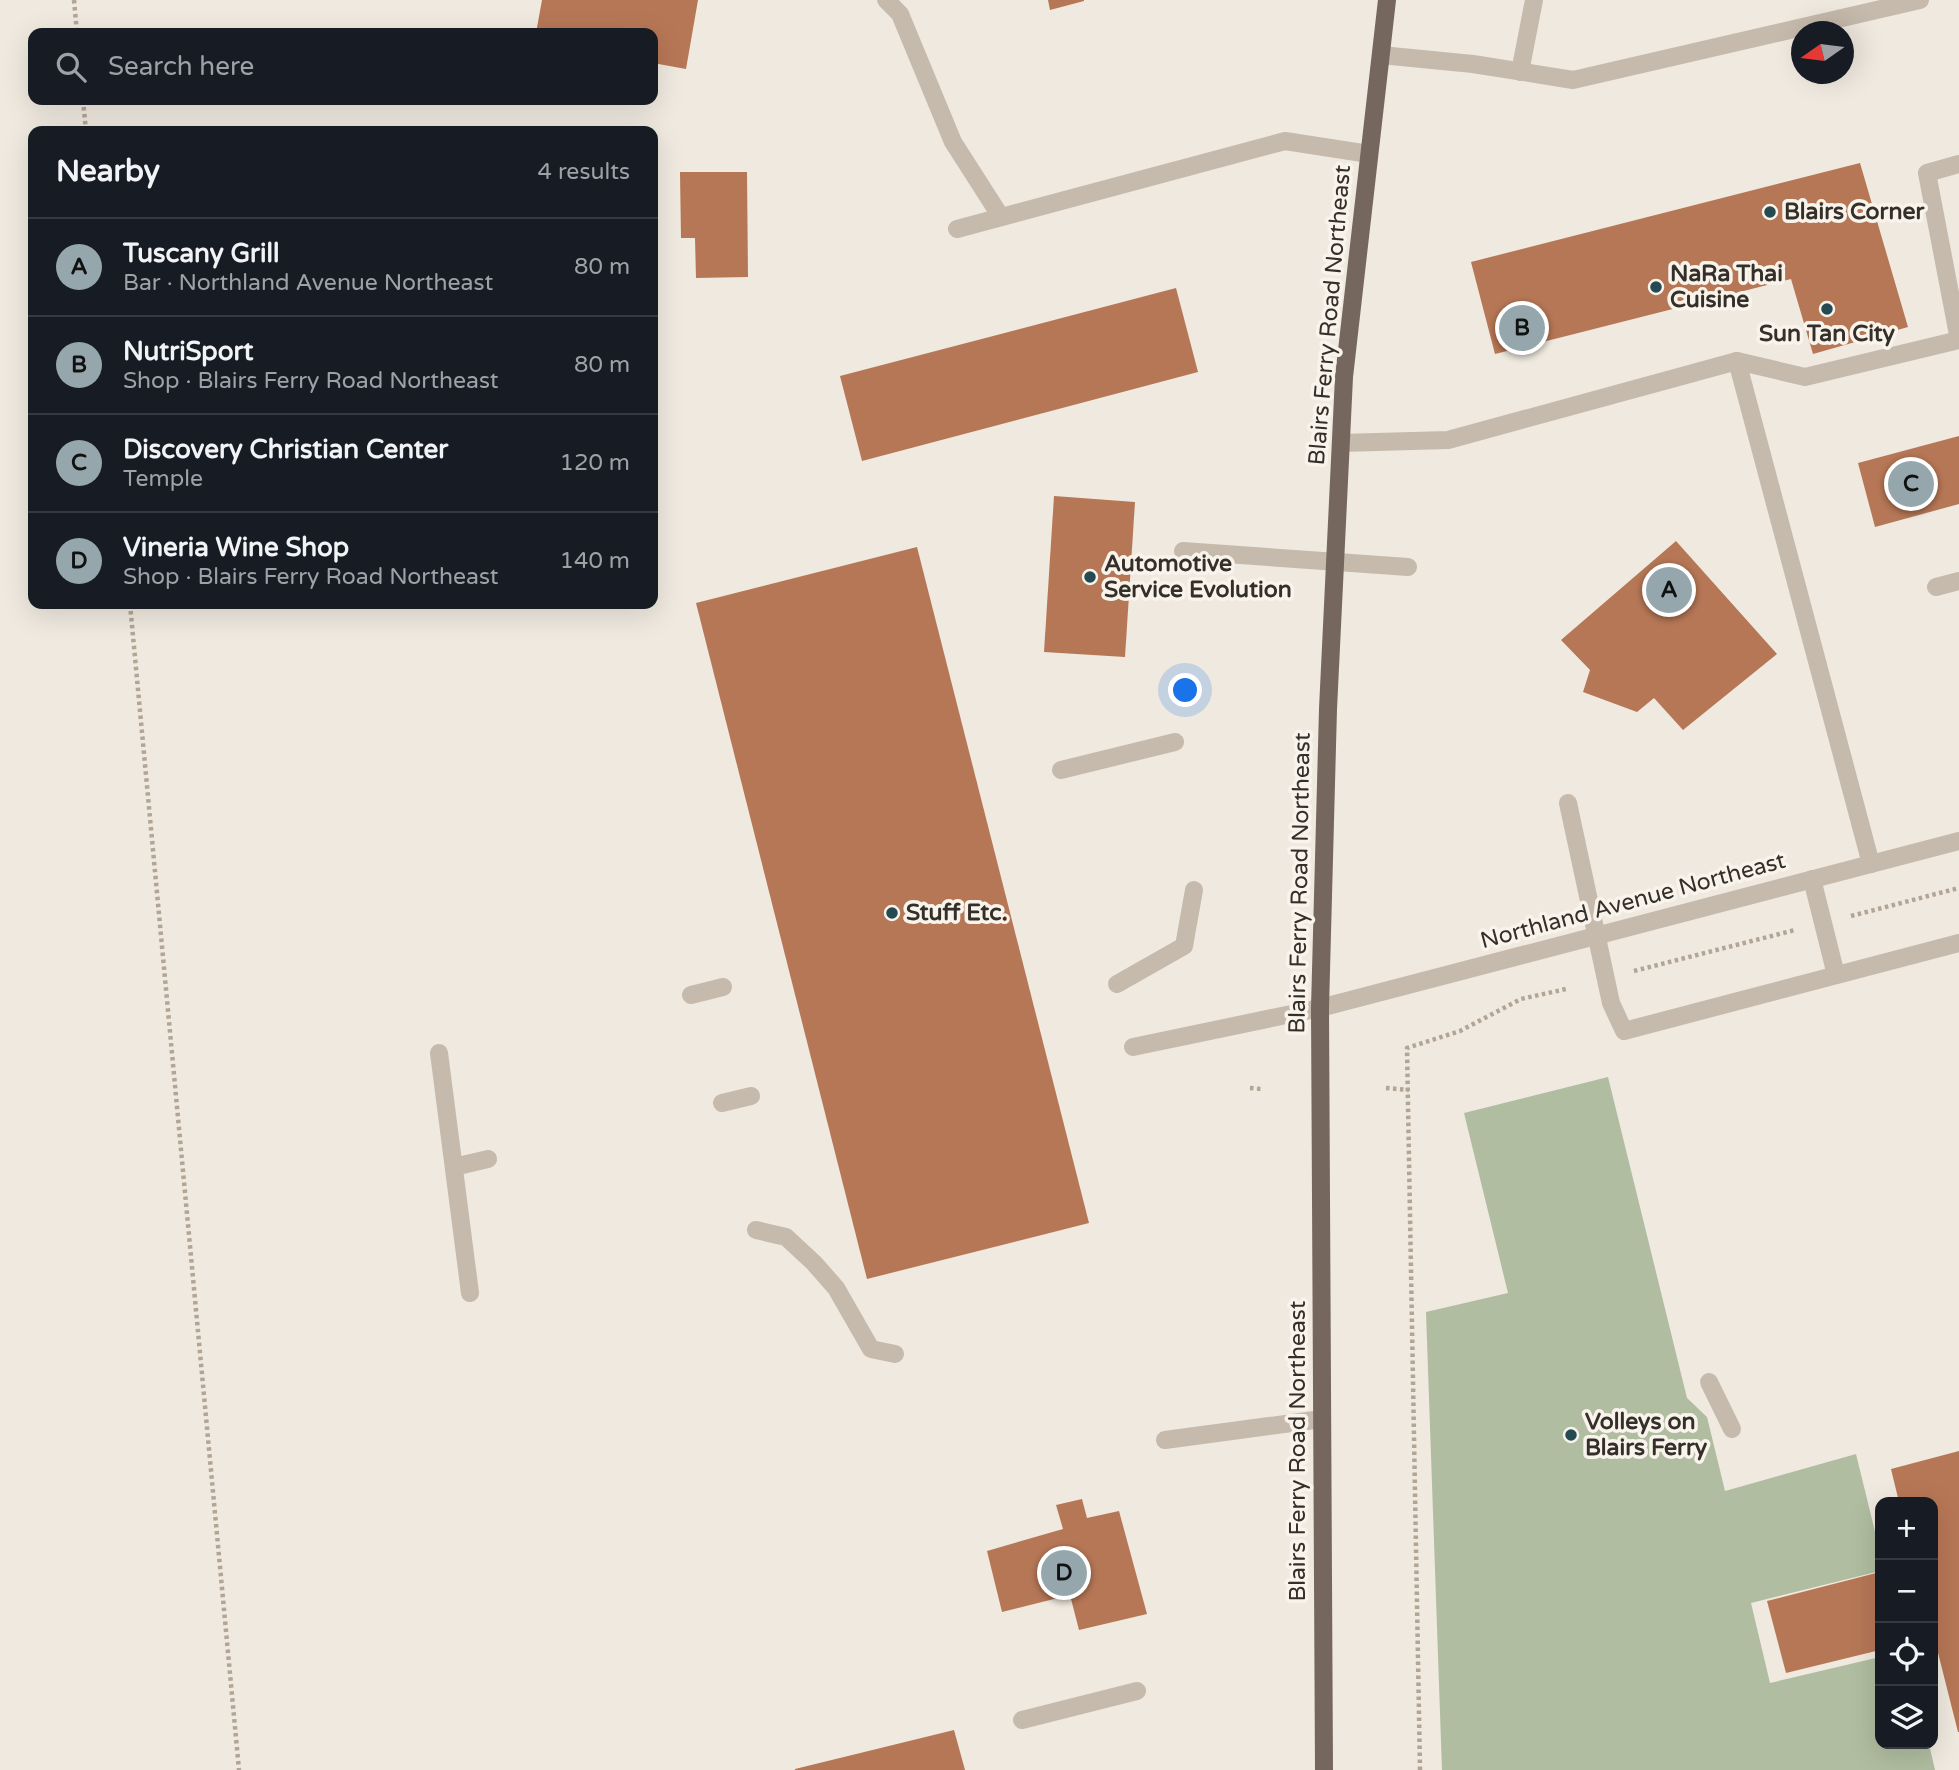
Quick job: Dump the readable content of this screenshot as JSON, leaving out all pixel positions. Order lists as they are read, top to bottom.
{
  "streets": {
    "main road": ["Blairs Ferry Road Northeast"],
    "street": ["Northland Avenue Northeast"]
  },
  "crossings": [
    ["Blairs Ferry Road Northeast", "Northland Avenue Northeast"]
  ],
  "places": [
    "Blairs Corner",
    "NaRa Thai Cuisine",
    "Sun Tan City",
    "Automotive Service Evolution",
    "Stuff Etc.",
    "Volleys on Blairs Ferry"
  ],
  "north": "left",
  "page": {
    "search": "Search here",
    "heading": ["Nearby", "4 results"],
    "list": [
      {
        "mark": "A",
        "name": "Tuscany Grill",
        "note": "Bar · Northland Avenue Northeast",
        "value": "80 m"
      },
      {
        "mark": "B",
        "name": "NutriSport",
        "note": "Shop · Blairs Ferry Road Northeast",
        "value": "80 m"
      },
      {
        "mark": "C",
        "name": "Discovery Christian Center",
        "note": "Temple",
        "value": "120 m"
      },
      {
        "mark": "D",
        "name": "Vineria Wine Shop",
        "note": "Shop · Blairs Ferry Road Northeast",
        "value": "140 m"
      }
    ],
    "pins": [
      "B",
      "C",
      "A",
      "D"
    ],
    "map_buttons": ["+", "−"]
  }
}
